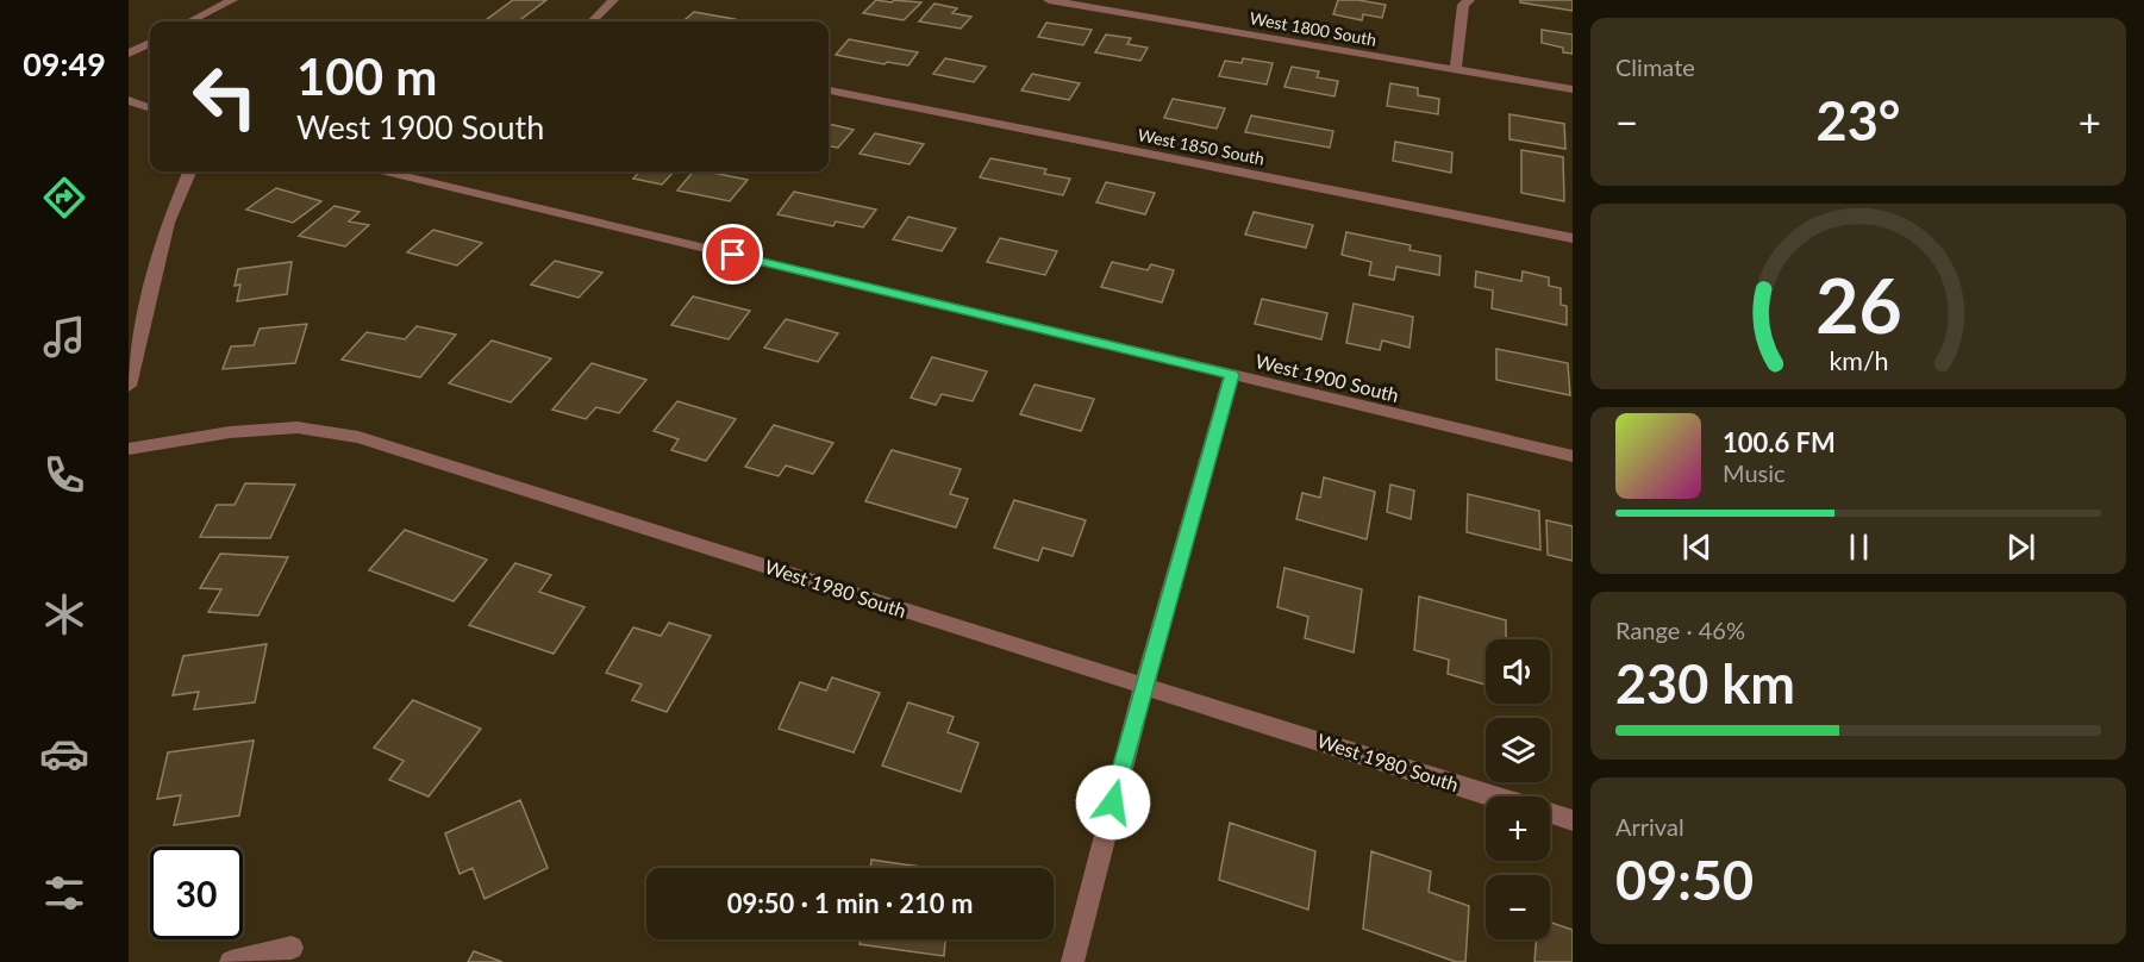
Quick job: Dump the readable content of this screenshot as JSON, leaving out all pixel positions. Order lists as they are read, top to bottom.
{
  "streets": {
    "street": [
      "West 1800 South",
      "West 1850 South",
      "West 1900 South",
      "West 1980 South"
    ]
  },
  "page": {
    "tabs": "09:49",
    "tile": [
      "Climate",
      ["Range · 46%", "230 km"],
      ["Arrival", "09:50"]
    ],
    "turn": ["100 m", "West 1900 South"],
    "heat": ["−", "23°", "+"],
    "song": ["100.6 FM", "Music"],
    "map_buttons": ["+", "−"],
    "limit": "30",
    "trip": "09:50 · 1 min · 210 m",
    "gauge": ["26", "km/h"]
  }
}
